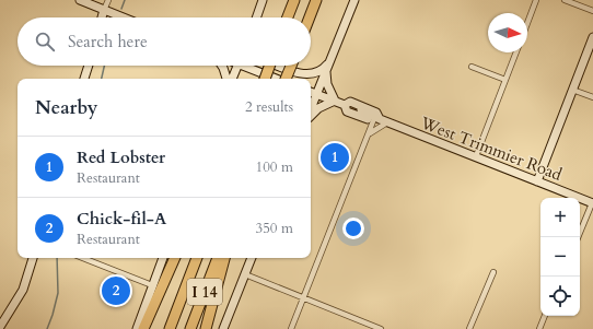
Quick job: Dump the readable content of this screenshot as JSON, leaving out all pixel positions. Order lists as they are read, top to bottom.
{
  "streets": {
    "highway": ["I 14"],
    "main road": ["West Trimmier Road"]
  },
  "north": "right",
  "page": {
    "search": "Search here",
    "heading": ["Nearby", "2 results"],
    "list": [
      {
        "mark": "1",
        "name": "Red Lobster",
        "note": "Restaurant",
        "value": "100 m"
      },
      {
        "mark": "2",
        "name": "Chick-fil-A",
        "note": "Restaurant",
        "value": "350 m"
      }
    ],
    "pins": ["1", "2"],
    "map_buttons": ["+", "−"]
  }
}
